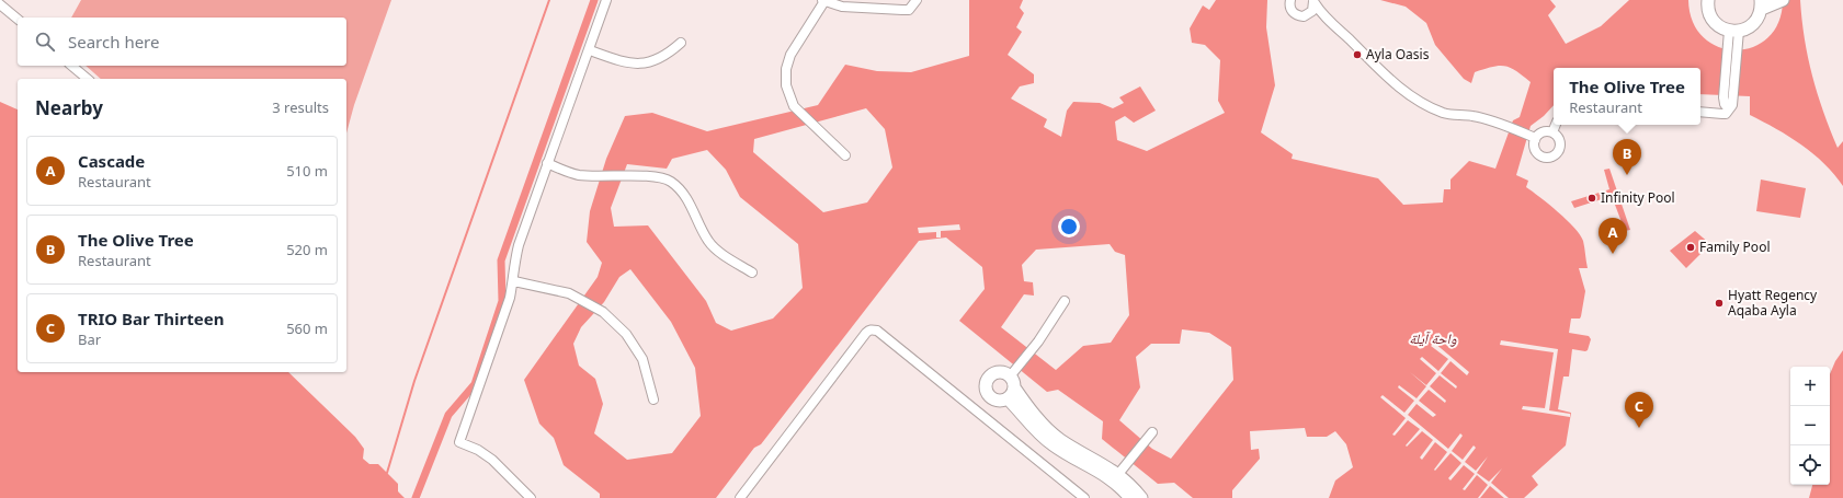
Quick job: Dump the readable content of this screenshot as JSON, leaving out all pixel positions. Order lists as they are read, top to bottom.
{
  "water": ["واحة آيلة"],
  "places": [
    "Ayla Oasis",
    "Infinity Pool",
    "Family Pool",
    "Hyatt Regency Aqaba Ayla"
  ],
  "page": {
    "search": "Search here",
    "popup": ["The Olive Tree", "Restaurant"],
    "heading": ["Nearby", "3 results"],
    "list": [
      {
        "mark": "A",
        "name": "Cascade",
        "note": "Restaurant",
        "value": "510 m"
      },
      {
        "mark": "B",
        "name": "The Olive Tree",
        "note": "Restaurant",
        "value": "520 m"
      },
      {
        "mark": "C",
        "name": "TRIO Bar Thirteen",
        "note": "Bar",
        "value": "560 m"
      }
    ],
    "pins": ["B", "A", "C"],
    "map_buttons": ["+", "−"]
  }
}
